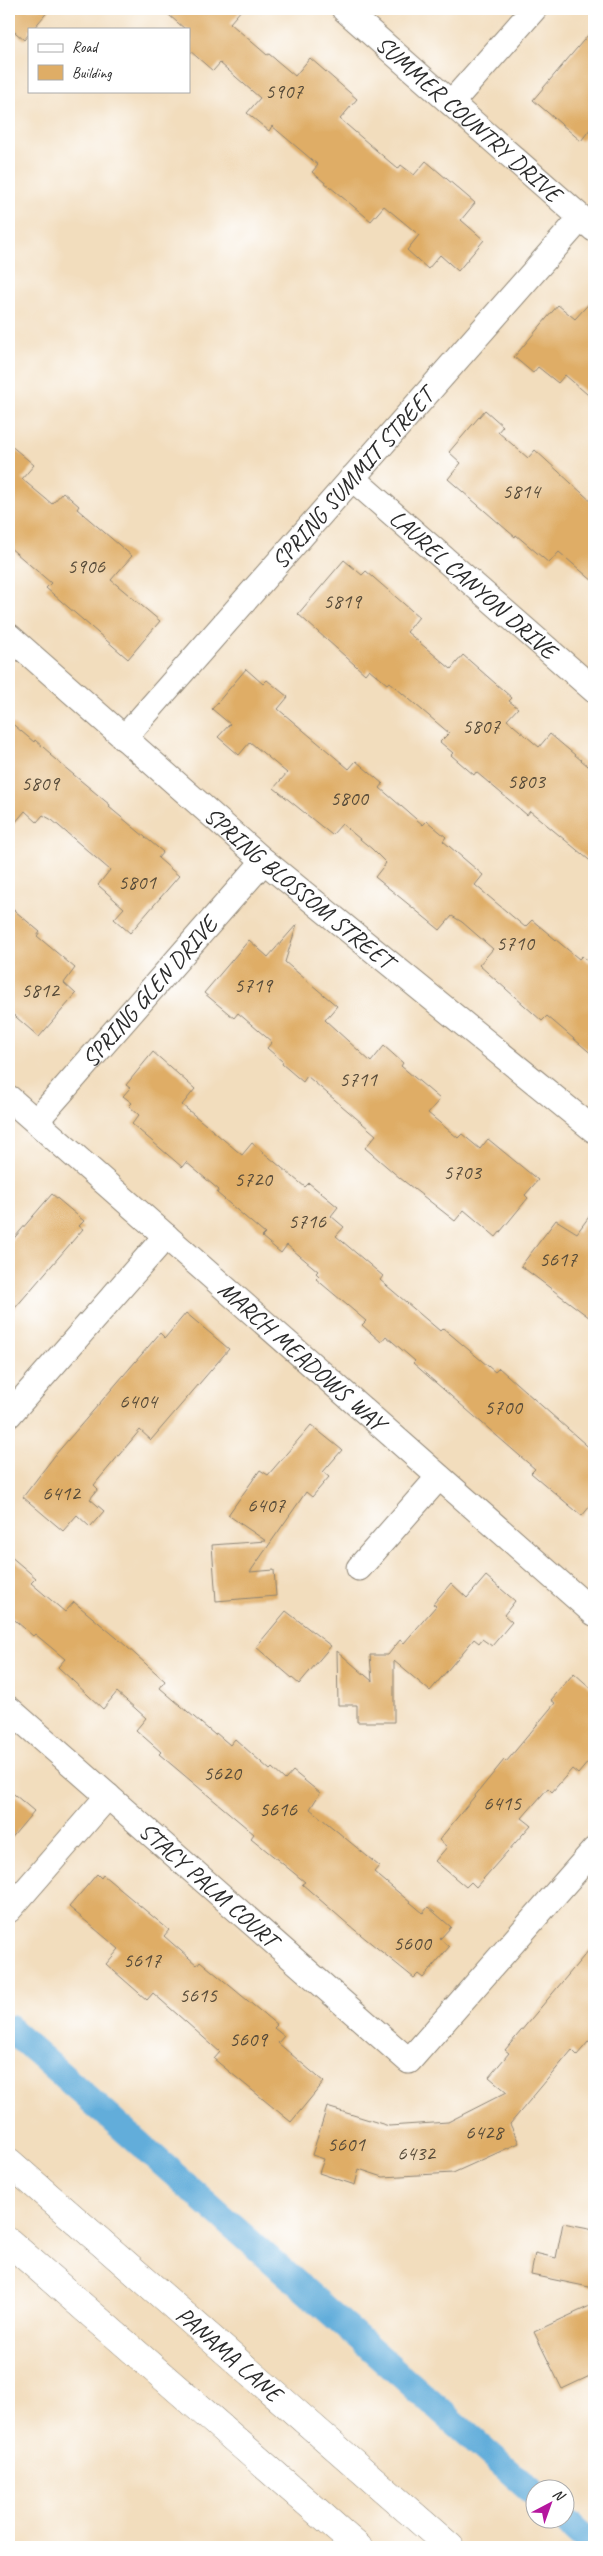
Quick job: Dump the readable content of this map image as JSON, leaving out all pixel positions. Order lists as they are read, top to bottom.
{
  "streets": {
    "main road": ["PANAMA LANE"],
    "street": [
      "SUMMER COUNTRY DRIVE",
      "SPRING SUMMIT STREET",
      "LAUREL CANYON DRIVE",
      "SPRING BLOSSOM STREET",
      "SPRING GLEN DRIVE",
      "MARCH MEADOWS WAY",
      "STACY PALM COURT"
    ]
  },
  "crossings": [
    ["SUMMER COUNTRY DRIVE", "SPRING SUMMIT STREET"],
    ["SPRING SUMMIT STREET", "LAUREL CANYON DRIVE"],
    ["SPRING SUMMIT STREET", "SPRING BLOSSOM STREET"],
    ["SPRING BLOSSOM STREET", "SPRING GLEN DRIVE"],
    ["SPRING GLEN DRIVE", "MARCH MEADOWS WAY"]
  ],
  "house_numbers": [
    "5907",
    "5814",
    "5906",
    "5819",
    "5807",
    "5803",
    "5809",
    "5800",
    "5801",
    "5710",
    "5719",
    "5812",
    "5711",
    "5703",
    "5720",
    "5716",
    "5617",
    "6404",
    "5700",
    "6412",
    "6407",
    "5620",
    "6415",
    "5616",
    "5600",
    "5617",
    "5615",
    "5609",
    "6428",
    "5601",
    "6432"
  ],
  "legend": ["Road", "Building"],
  "north": "top right"
}
